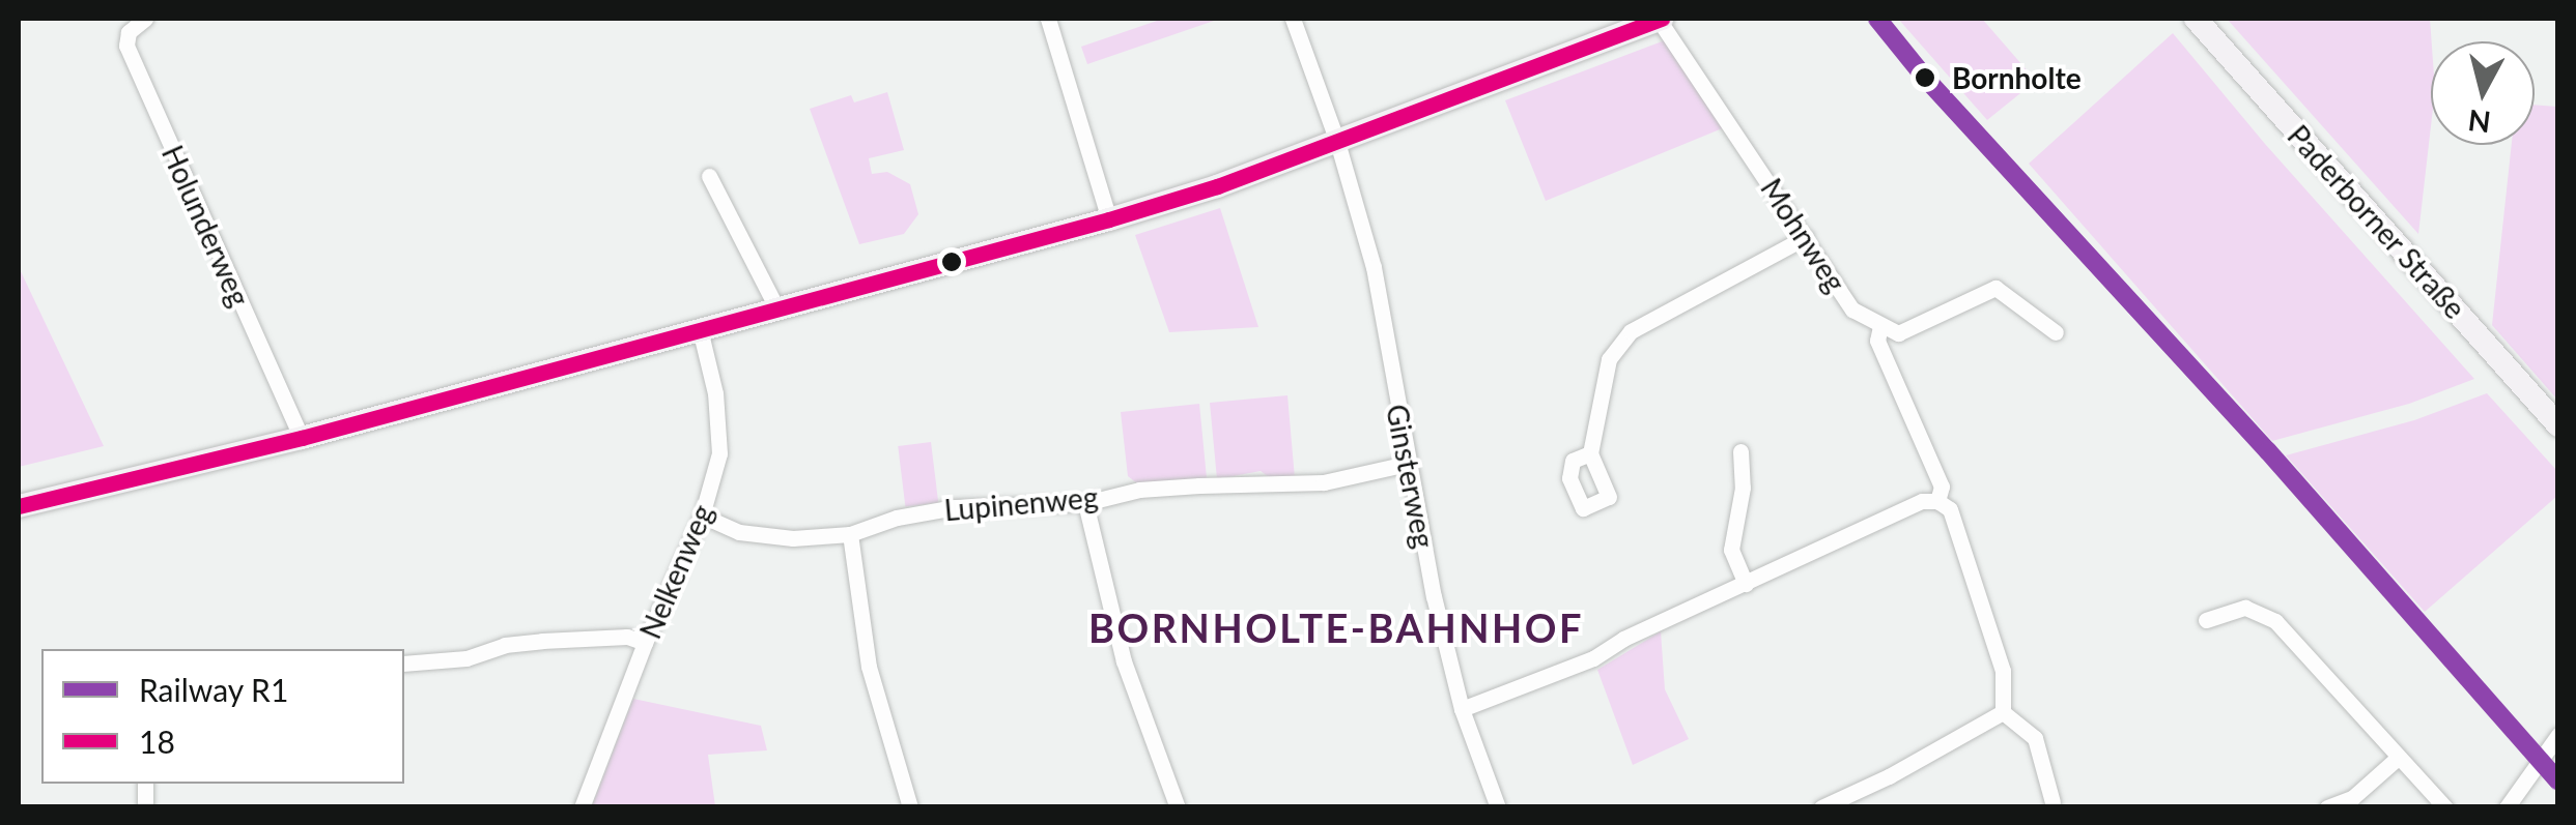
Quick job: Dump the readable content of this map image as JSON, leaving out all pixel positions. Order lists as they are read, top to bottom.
{
  "streets": {
    "street": [
      "Paderborner Straße",
      "Holunderweg",
      "Mohnweg",
      "Ginsterweg",
      "Lupinenweg",
      "Nelkenweg"
    ]
  },
  "crossings": [
    ["Ginsterweg", "Lupinenweg"],
    ["Lupinenweg", "Nelkenweg"]
  ],
  "districts": ["BORNHOLTE-BAHNHOF"],
  "places": ["Bornholte"],
  "lines": ["rail line R1", "transit line 18"],
  "legend": ["Railway R1", "18"],
  "north": "bottom"
}
